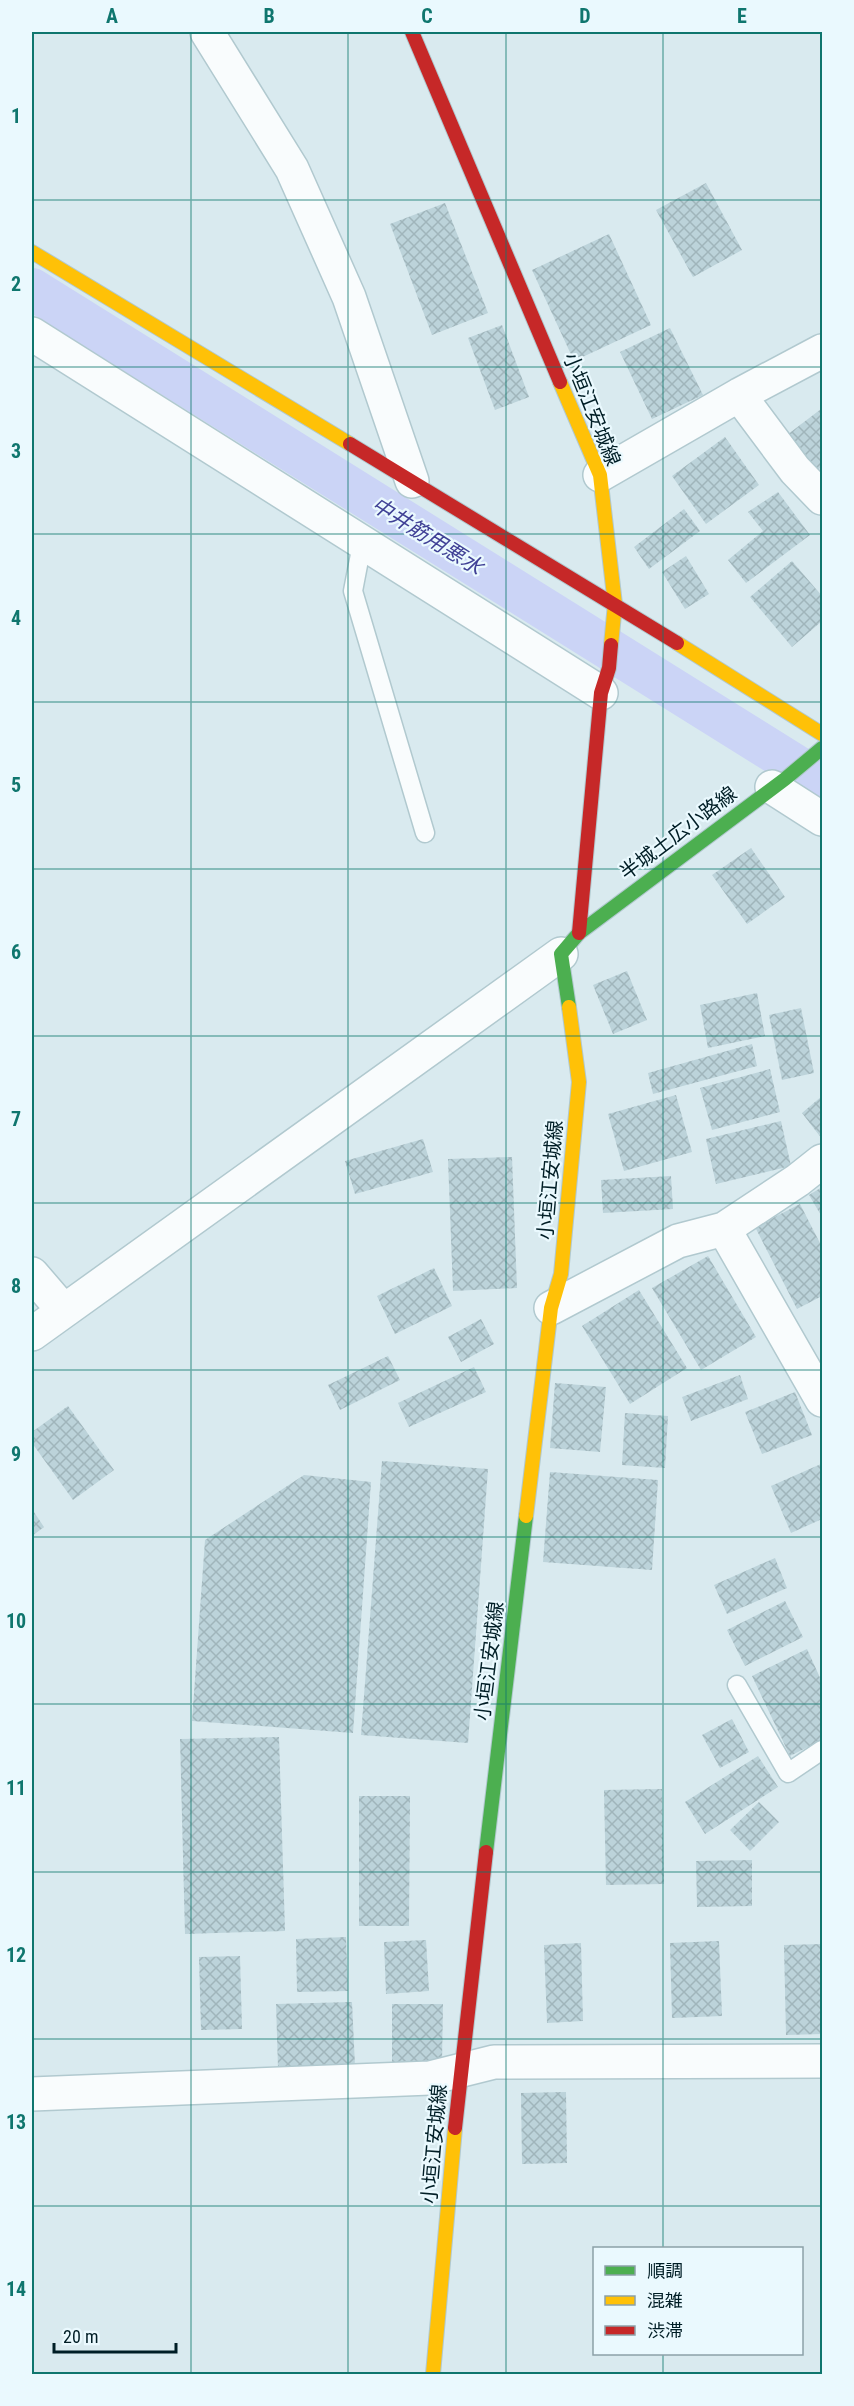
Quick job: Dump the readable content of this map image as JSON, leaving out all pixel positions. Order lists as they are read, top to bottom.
{
  "streets": {
    "main road": ["小垣江安城線", "半城土広小路線"]
  },
  "crossings": [
    ["小垣江安城線", "半城土広小路線"]
  ],
  "water": ["中井筋用悪水"],
  "legend": ["順調", "混雑", "渋滞"],
  "scale_bar": "20 m",
  "grid": {
    "columns": [
      "A",
      "B",
      "C",
      "D",
      "E"
    ],
    "rows": [
      "1",
      "2",
      "3",
      "4",
      "5",
      "6",
      "7",
      "8",
      "9",
      "10",
      "11",
      "12",
      "13",
      "14"
    ]
  }
}
